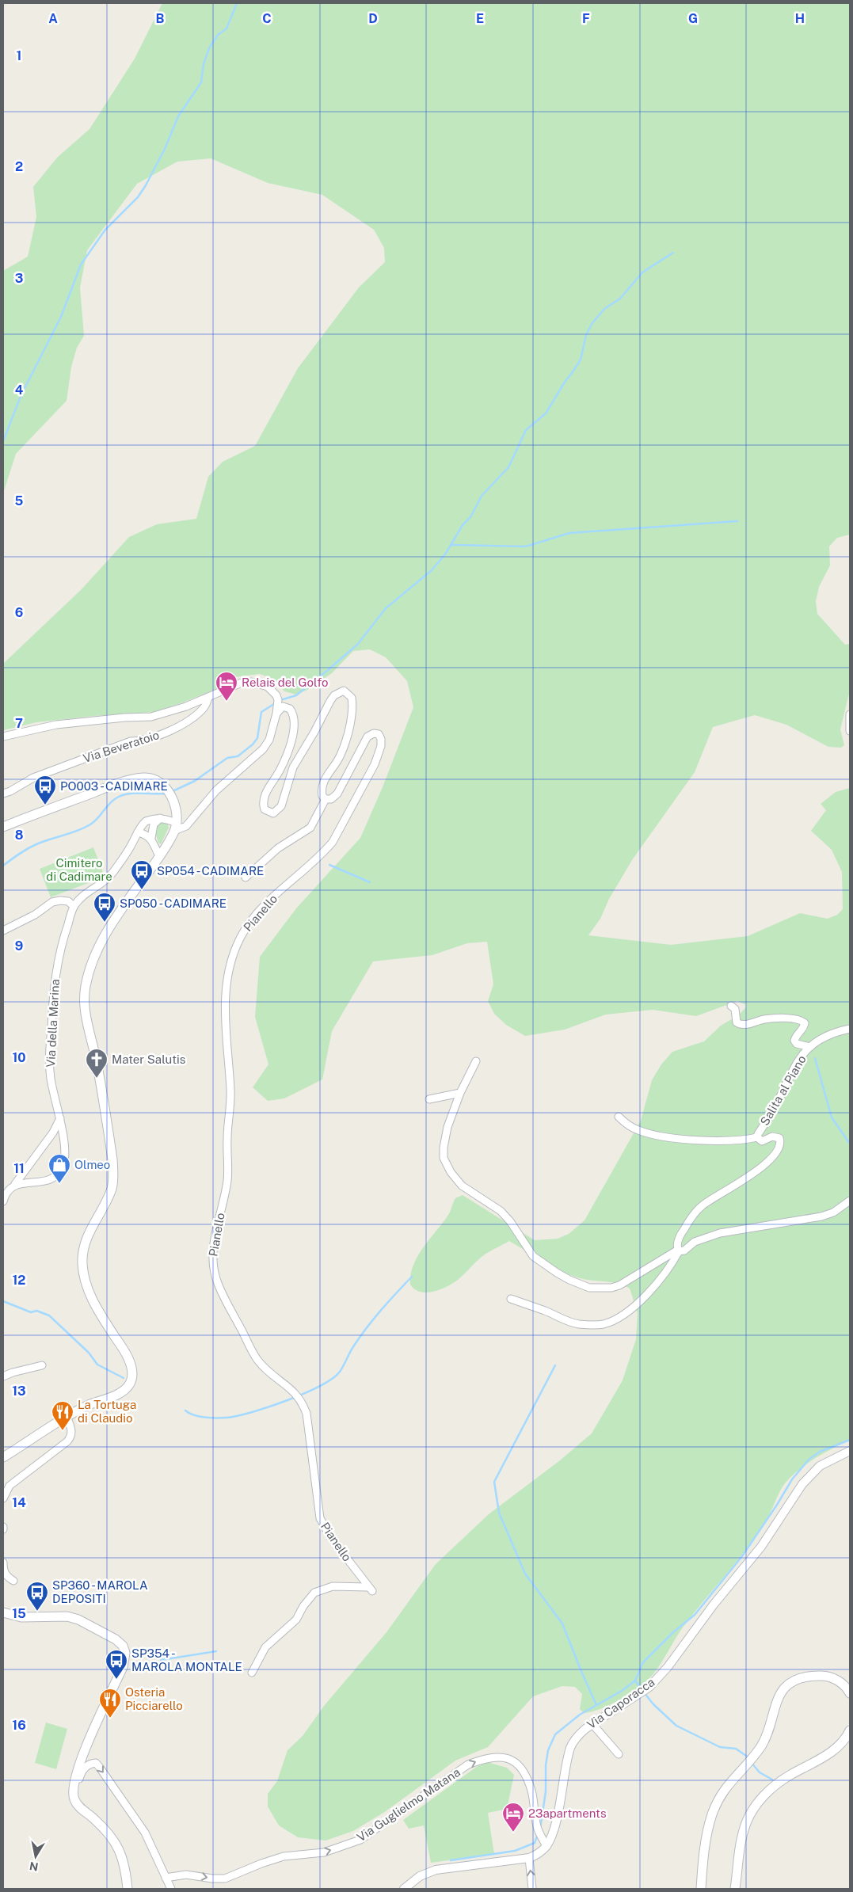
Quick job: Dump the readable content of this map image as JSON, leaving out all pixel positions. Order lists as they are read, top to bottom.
{
  "streets": {
    "street": [
      "Via Beveratoio",
      "Pianello",
      "Via della Marina",
      "Salita al Piano",
      "Via Caporacca",
      "Via Guglielmo Matana"
    ]
  },
  "crossings": [
    ["Via Caporacca", "Via Guglielmo Matana"]
  ],
  "one_way": ["Via Guglielmo Matana"],
  "parks": ["Cimitero di Cadimare"],
  "places": {
    "hotel": ["Relais del Golfo", "23apartments"],
    "bus stop": [
      "PO003 - CADIMARE",
      "SP054 - CADIMARE",
      "SP050 - CADIMARE",
      "SP360 - MAROLA DEPOSITI",
      "SP354 - MAROLA MONTALE"
    ],
    "church": ["Mater Salutis"],
    "shop": ["Olmeo"],
    "restaurant": ["La Tortuga di Claudio", "Osteria Picciarello"]
  },
  "north": "bottom",
  "grid": {
    "columns": [
      "A",
      "B",
      "C",
      "D",
      "E",
      "F",
      "G",
      "H"
    ],
    "rows": [
      "1",
      "2",
      "3",
      "4",
      "5",
      "6",
      "7",
      "8",
      "9",
      "10",
      "11",
      "12",
      "13",
      "14",
      "15",
      "16"
    ]
  }
}
